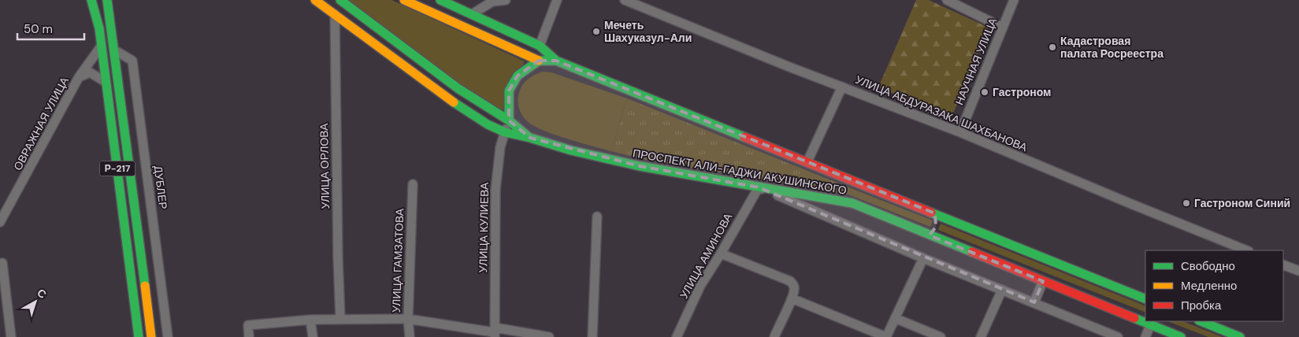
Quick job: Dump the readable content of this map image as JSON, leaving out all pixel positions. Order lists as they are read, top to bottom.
{
  "streets": {
    "main road": ["Р-217", "ПРОСПЕКТ АЛИ-ГАДЖИ АКУШИНСКОГО"],
    "street": [
      "НАУЧНАЯ УЛИЦА",
      "УЛИЦА АБДУРАЗАКА ШАХБАНОВА",
      "ОВРАЖНАЯ УЛИЦА",
      "УЛИЦА ОРЛОВА",
      "ДУБЛЕР",
      "УЛИЦА КУЛИЕВА",
      "УЛИЦА АМИНОВА",
      "УЛИЦА ГАМЗАТОВА"
    ]
  },
  "crossings": [
    ["НАУЧНАЯ УЛИЦА", "УЛИЦА АБДУРАЗАКА ШАХБАНОВА"],
    ["ОВРАЖНАЯ УЛИЦА", "Р-217"],
    ["УЛИЦА ОРЛОВА", "ПРОСПЕКТ АЛИ-ГАДЖИ АКУШИНСКОГО"],
    ["ПРОСПЕКТ АЛИ-ГАДЖИ АКУШИНСКОГО", "УЛИЦА КУЛИЕВА"],
    ["ПРОСПЕКТ АЛИ-ГАДЖИ АКУШИНСКОГО", "УЛИЦА АМИНОВА"]
  ],
  "places": [
    "Мечеть Шахуказул-Али",
    "Кадастровая палата Росреестра",
    "Гастроном",
    "Гастроном Синий"
  ],
  "legend": ["Свободно", "Медленно", "Пробка"],
  "scale_bar": "50 m",
  "north": "top right"
}
